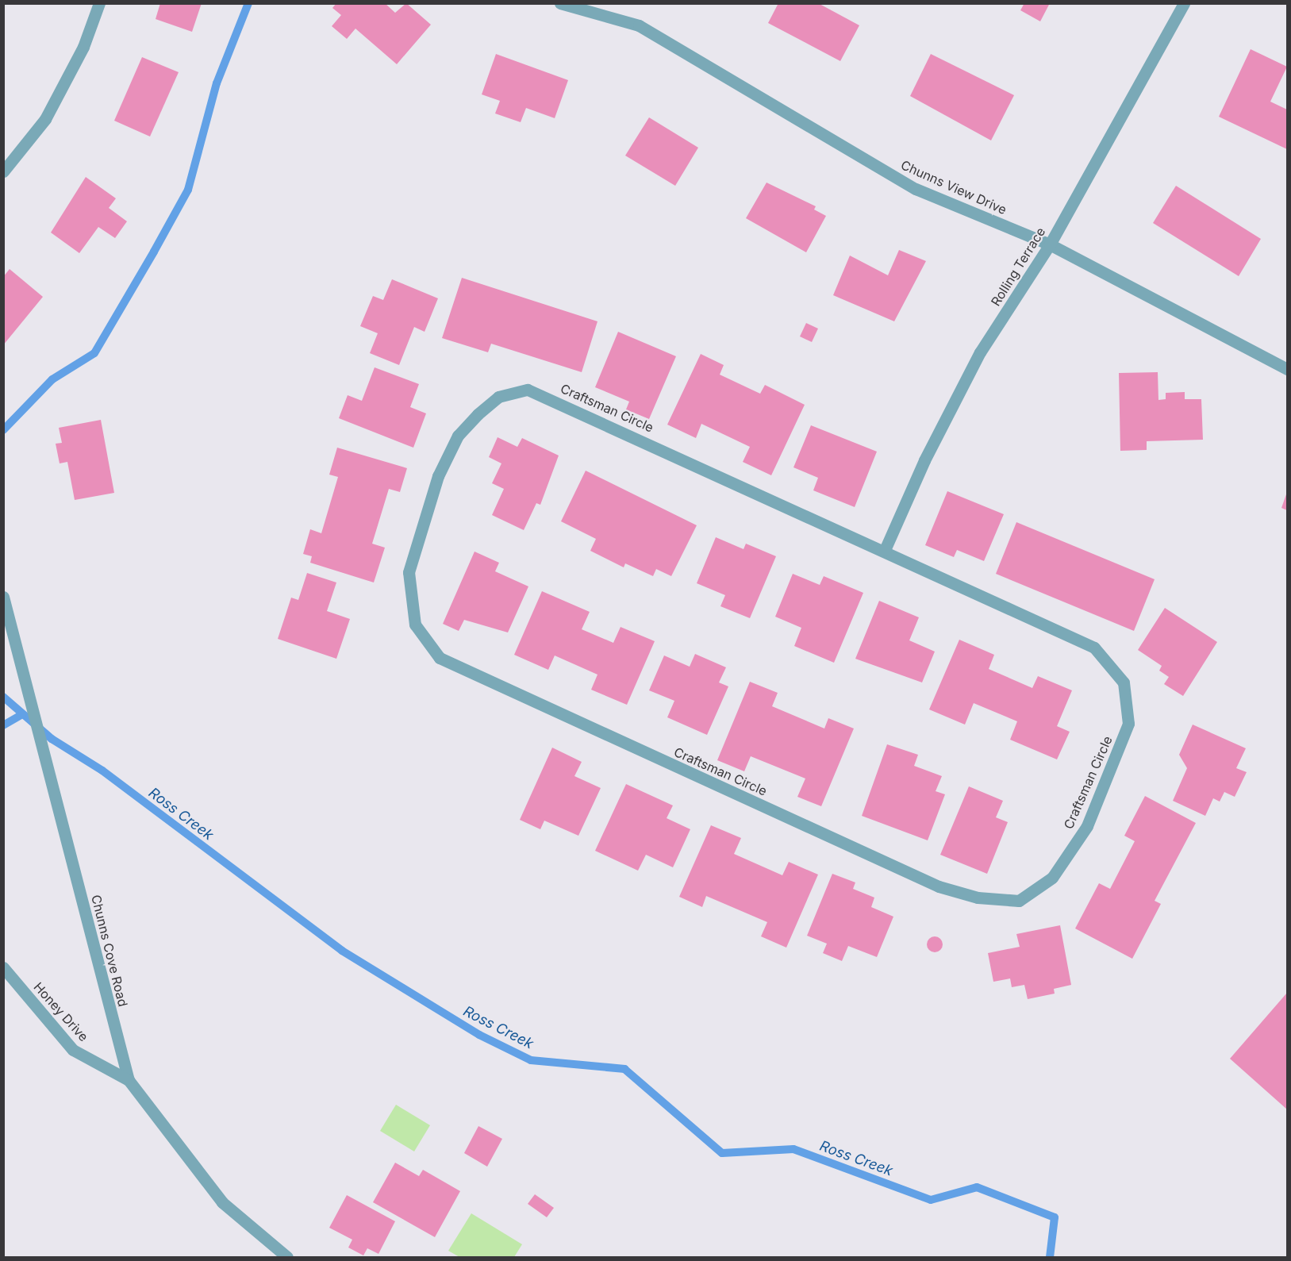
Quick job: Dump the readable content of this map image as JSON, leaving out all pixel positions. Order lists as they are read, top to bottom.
{
  "streets": {
    "street": [
      "Chunns View Drive",
      "Rolling Terrace",
      "Craftsman Circle",
      "Chunns Cove Road",
      "Honey Drive"
    ]
  },
  "crossings": [
    ["Chunns View Drive", "Rolling Terrace"],
    ["Rolling Terrace", "Craftsman Circle"],
    ["Chunns Cove Road", "Honey Drive"]
  ],
  "water": ["Ross Creek"]
}
